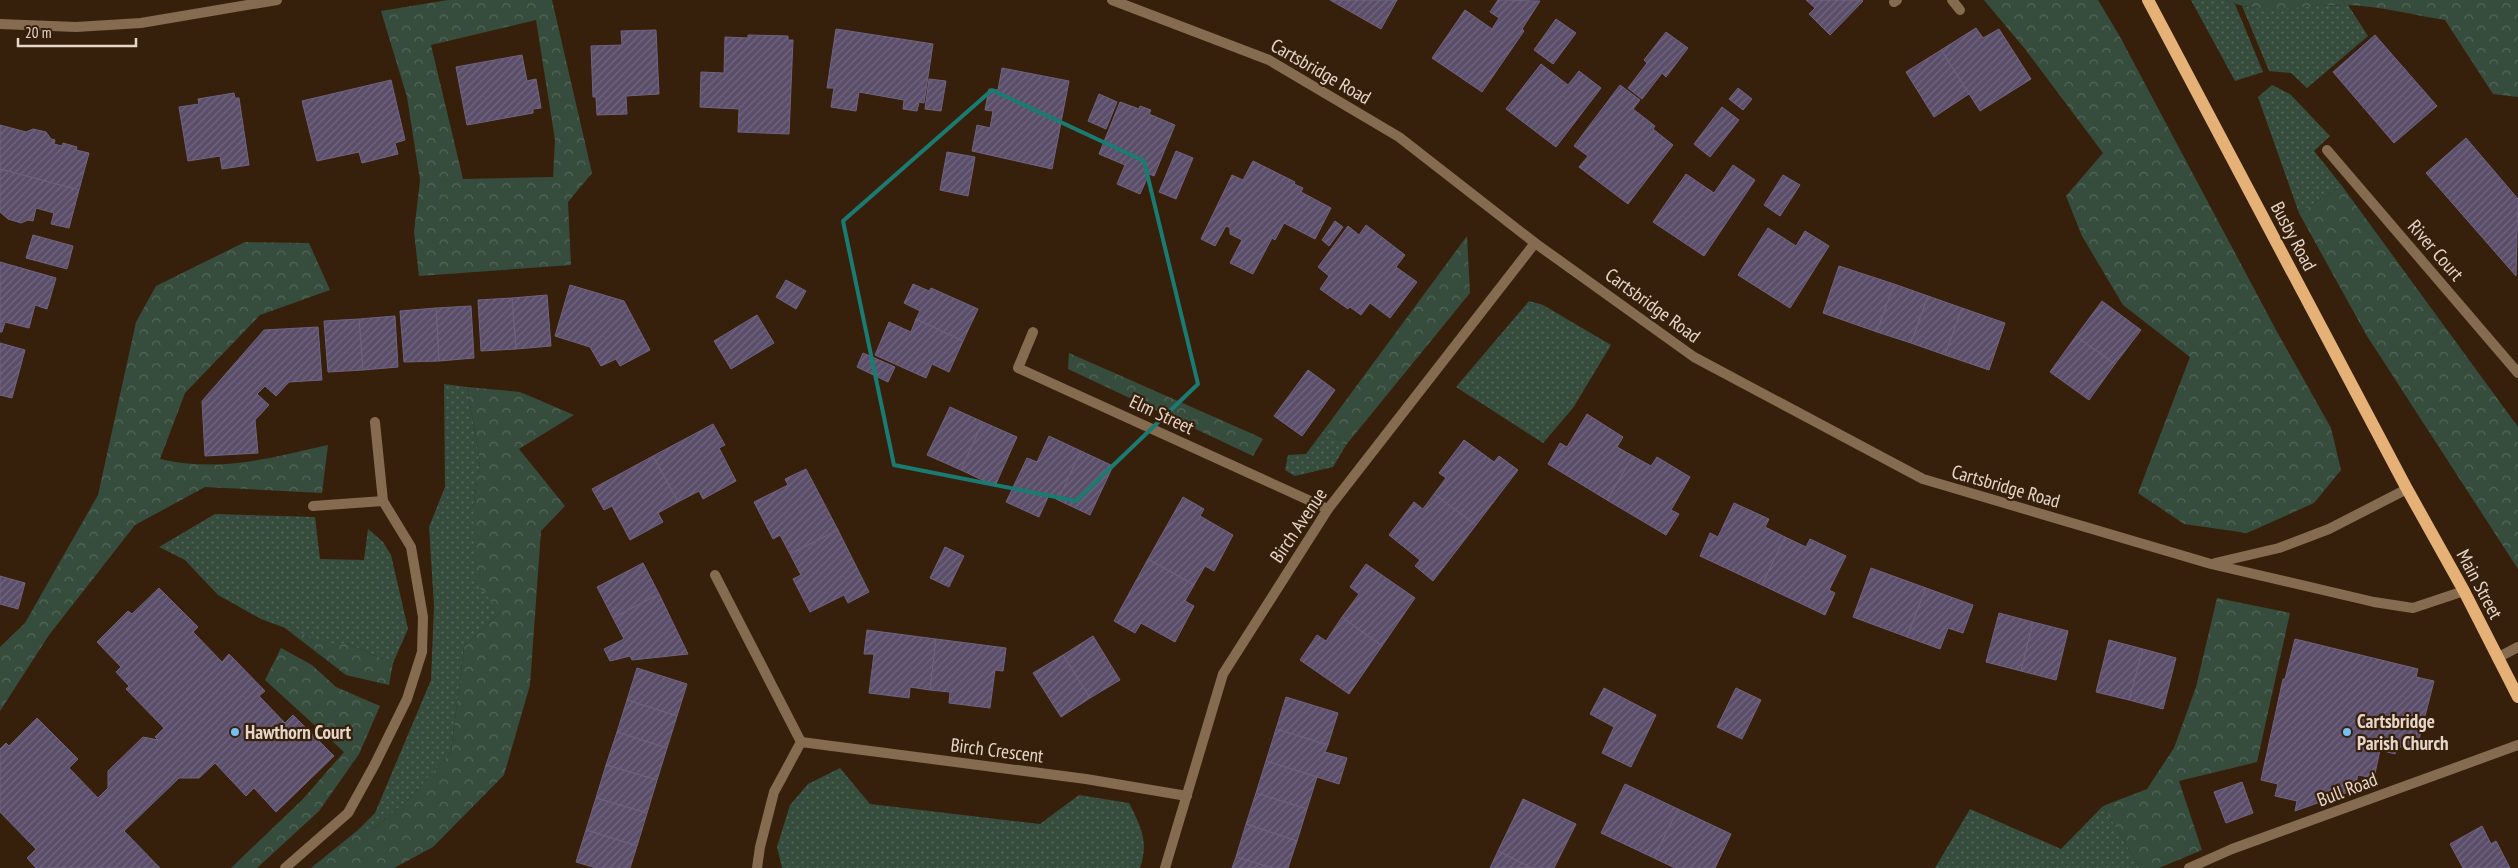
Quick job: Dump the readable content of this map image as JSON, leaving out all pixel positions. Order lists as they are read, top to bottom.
{
  "streets": {
    "main road": ["Busby Road", "Main Street"],
    "street": [
      "Cartsbridge Road",
      "River Court",
      "Elm Street",
      "Birch Avenue",
      "Birch Crescent",
      "Bull Road"
    ]
  },
  "crossings": [
    ["Cartsbridge Road", "Busby Road"],
    ["Cartsbridge Road", "Birch Avenue"],
    ["Cartsbridge Road", "Main Street"],
    ["Busby Road", "Main Street"],
    ["Elm Street", "Birch Avenue"],
    ["Birch Avenue", "Birch Crescent"]
  ],
  "places": ["Hawthorn Court", "Cartsbridge Parish Church"],
  "scale_bar": "20 m"
}
